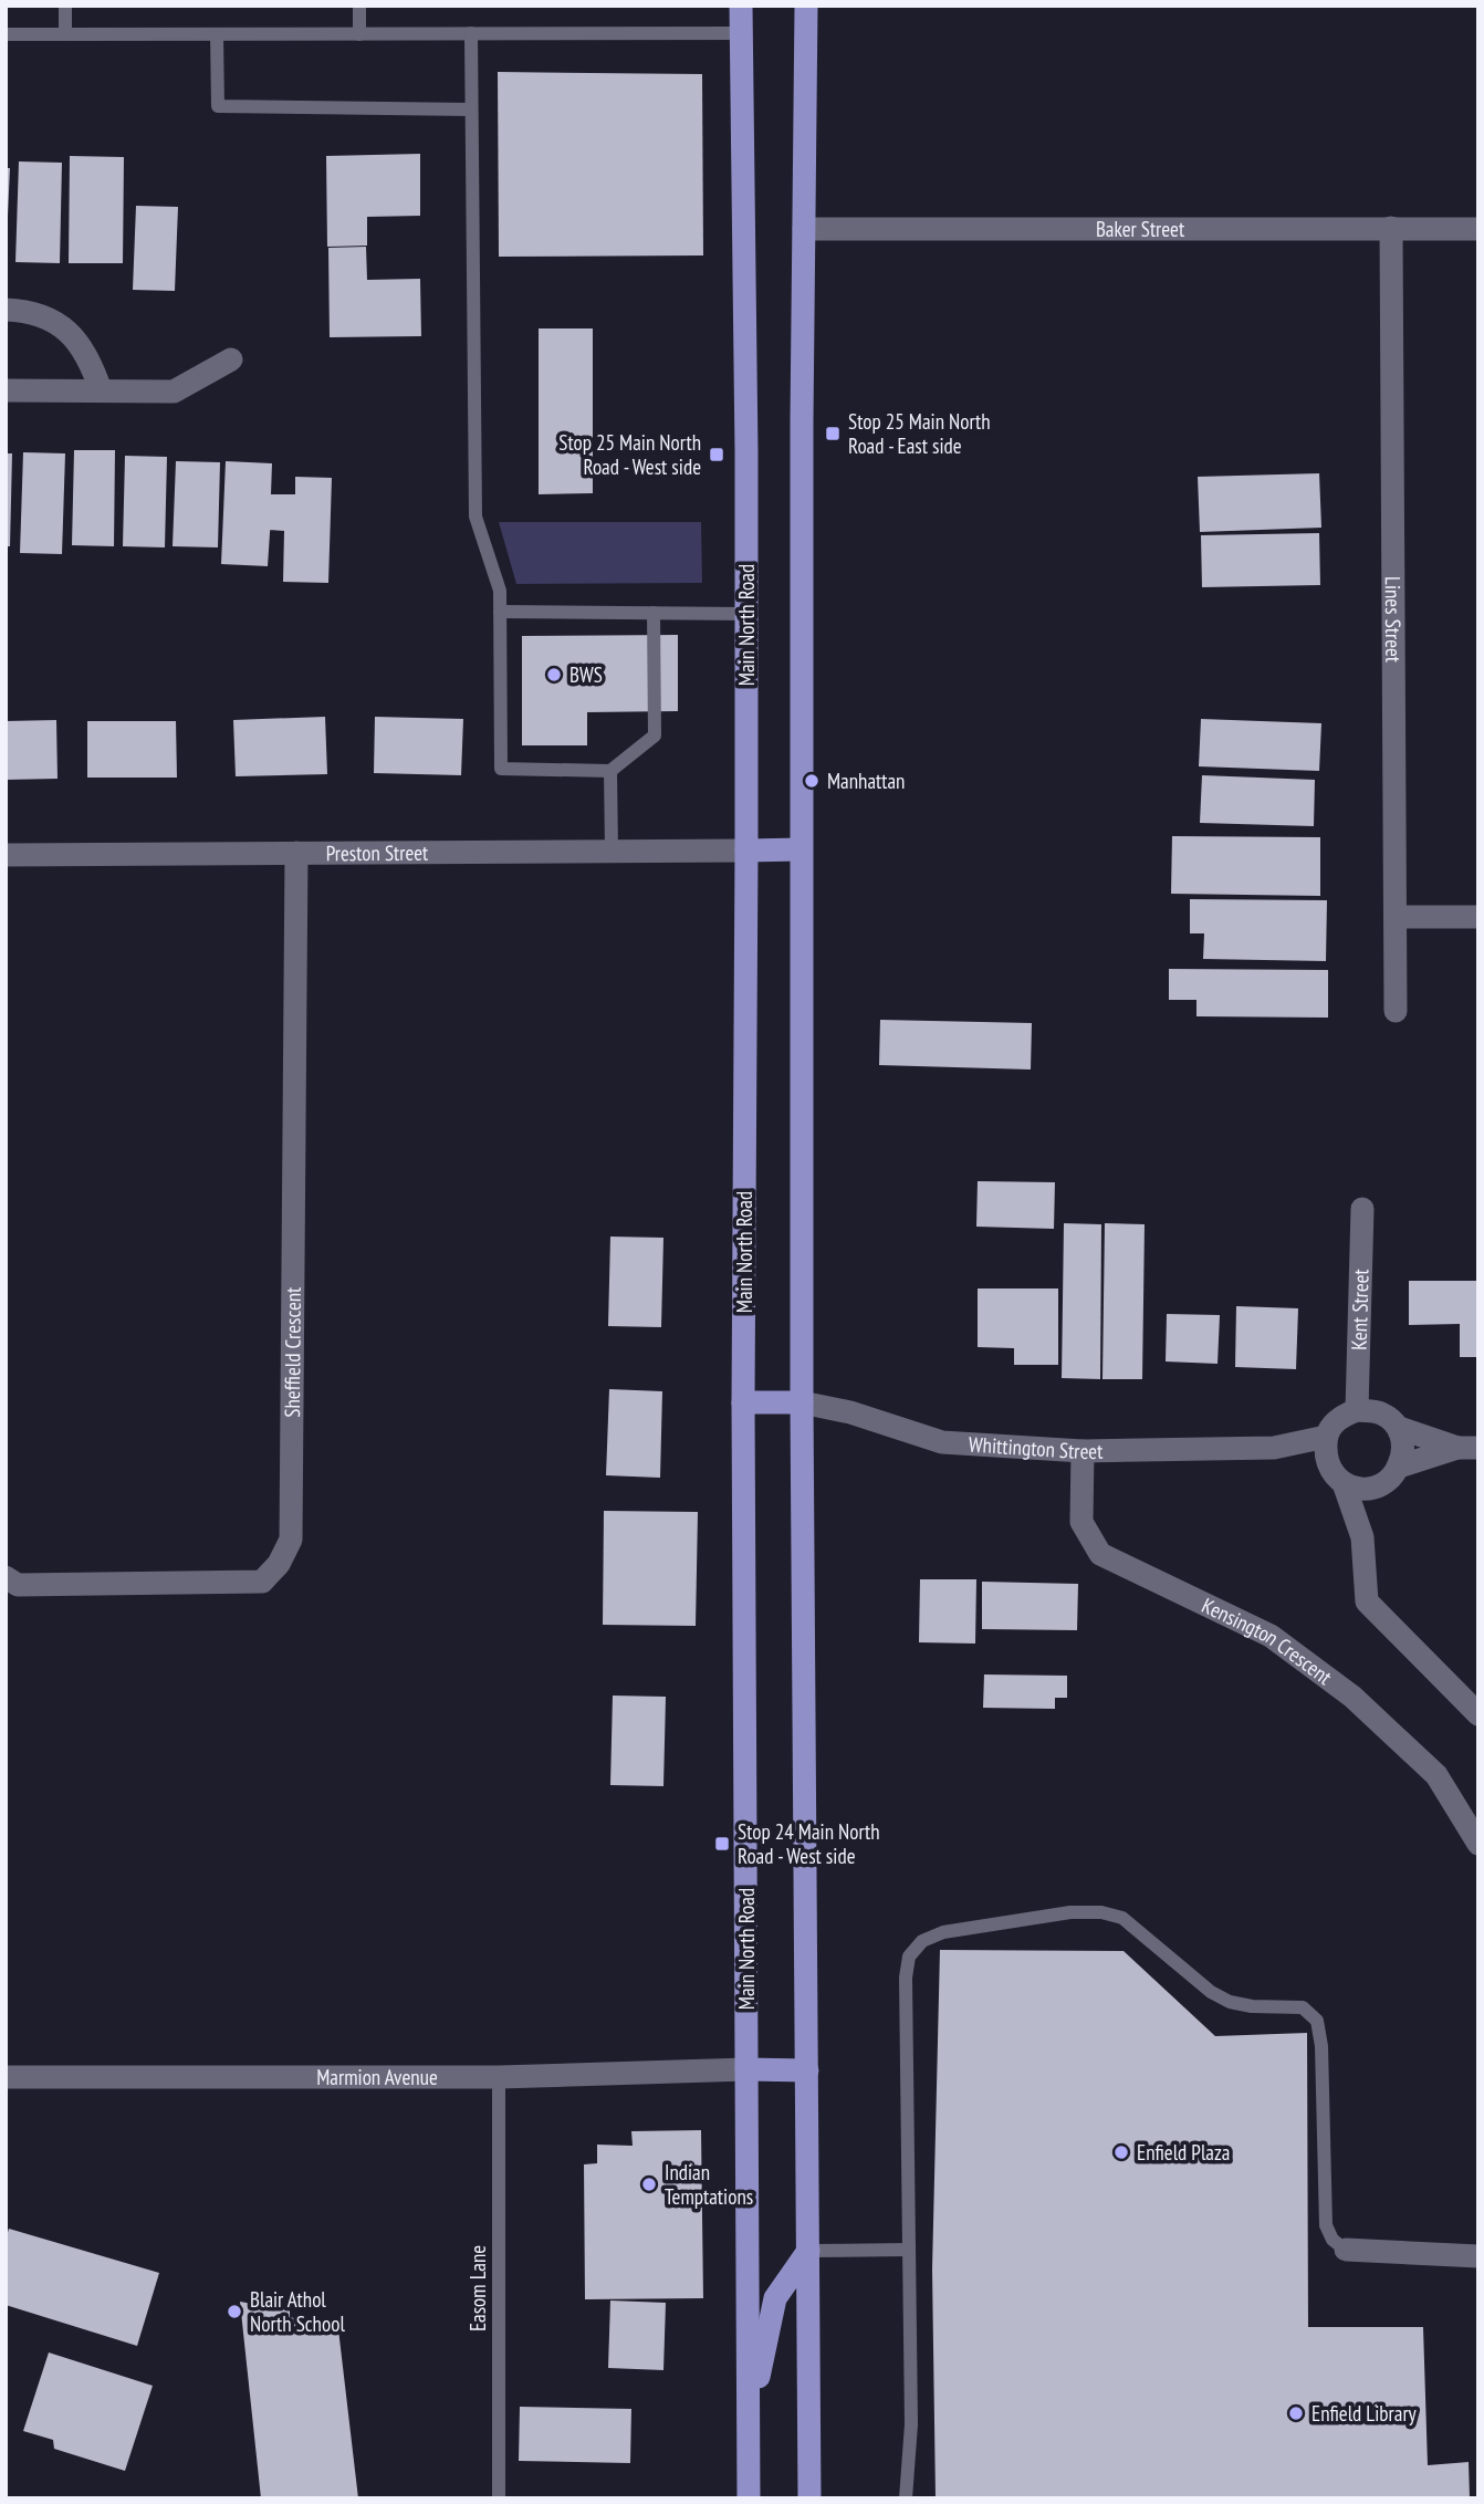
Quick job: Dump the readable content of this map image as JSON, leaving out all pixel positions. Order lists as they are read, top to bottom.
{
  "streets": {
    "highway": ["Main North Road"],
    "street": [
      "Baker Street",
      "Lines Street",
      "Preston Street",
      "Kent Street",
      "Sheffield Crescent",
      "Whittington Street",
      "Kensington Crescent",
      "Marmion Avenue"
    ],
    "lane": ["Easom Lane"]
  },
  "crossings": [
    ["Baker Street", "Lines Street"],
    ["Main North Road", "Preston Street"],
    ["Main North Road", "Marmion Avenue"],
    ["Preston Street", "Sheffield Crescent"],
    ["Kent Street", "Whittington Street"],
    ["Whittington Street", "Kensington Crescent"],
    ["Marmion Avenue", "Easom Lane"]
  ],
  "places": {
    "transit": ["Stop 25 Main North Road - East side", "Stop 25 Main North Road - West side", "Stop 24 Main North Road - West side"],
    "other": [
      "BWS",
      "Manhattan",
      "Enfield Plaza",
      "Indian Temptations",
      "Blair Athol North School",
      "Enfield Library"
    ]
  }
}
